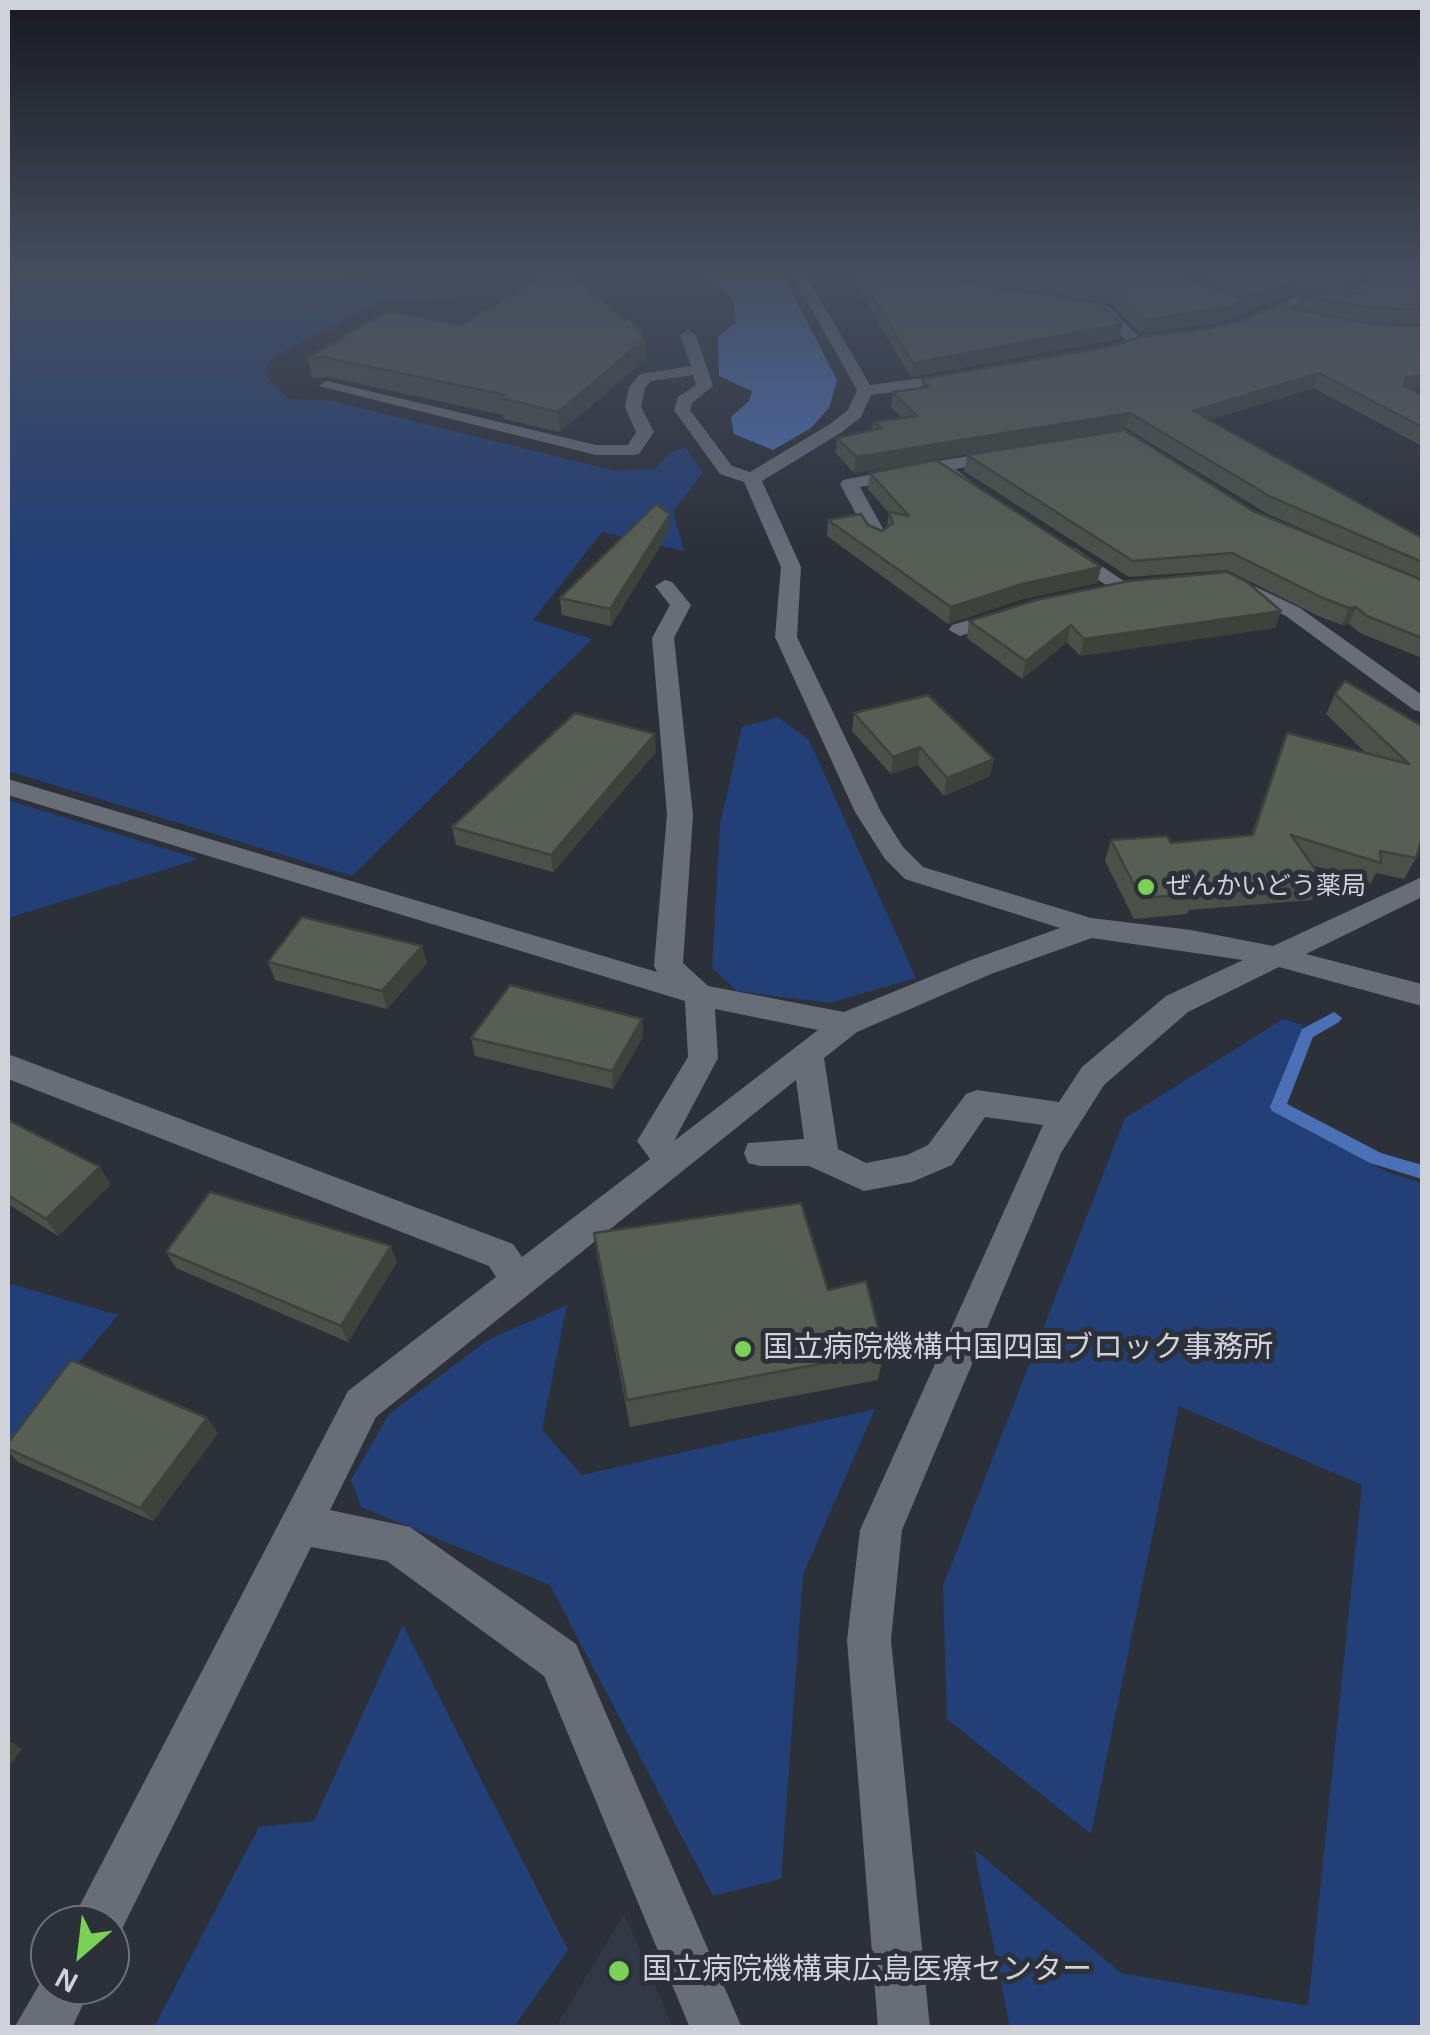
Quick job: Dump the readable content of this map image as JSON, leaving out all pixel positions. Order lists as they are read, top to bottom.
{
  "places": ["ぜんかいどう薬局", "国立病院機構中国四国ブロック事務所", "国立病院機構東広島医療センター"],
  "north": "bottom left"
}
